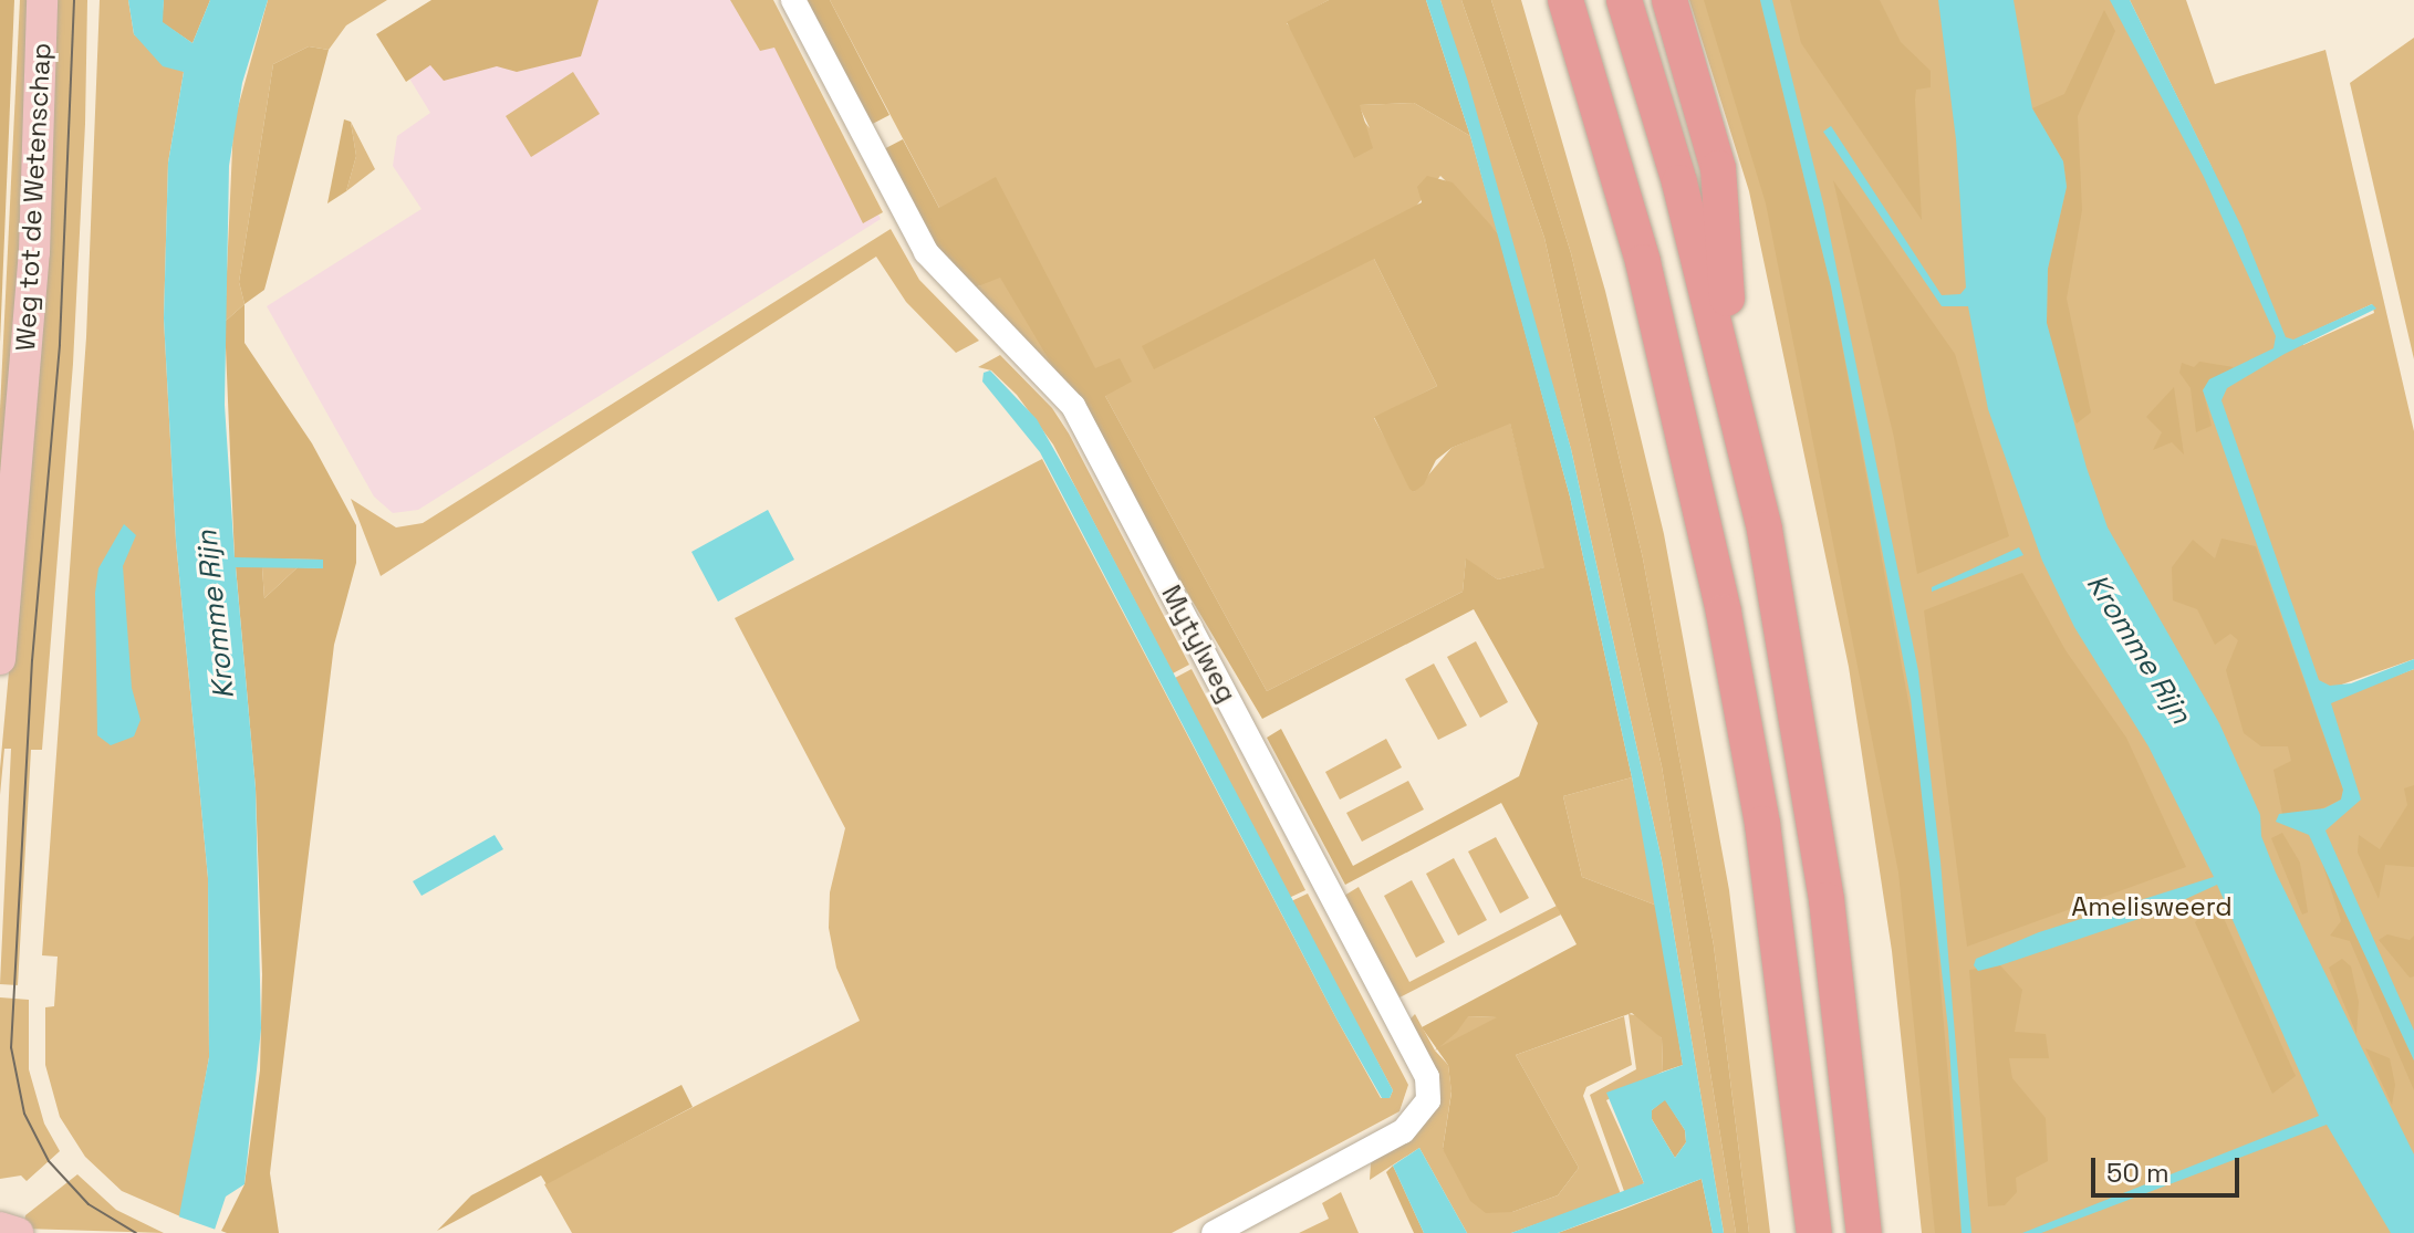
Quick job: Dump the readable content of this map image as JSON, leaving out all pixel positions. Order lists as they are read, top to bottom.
{
  "streets": {
    "main road": ["Weg tot de Wetenschap"],
    "street": ["Mytylweg"]
  },
  "water": ["Kromme Rijn"],
  "parks": ["Amelisweerd"],
  "scale_bar": "50 m"
}
